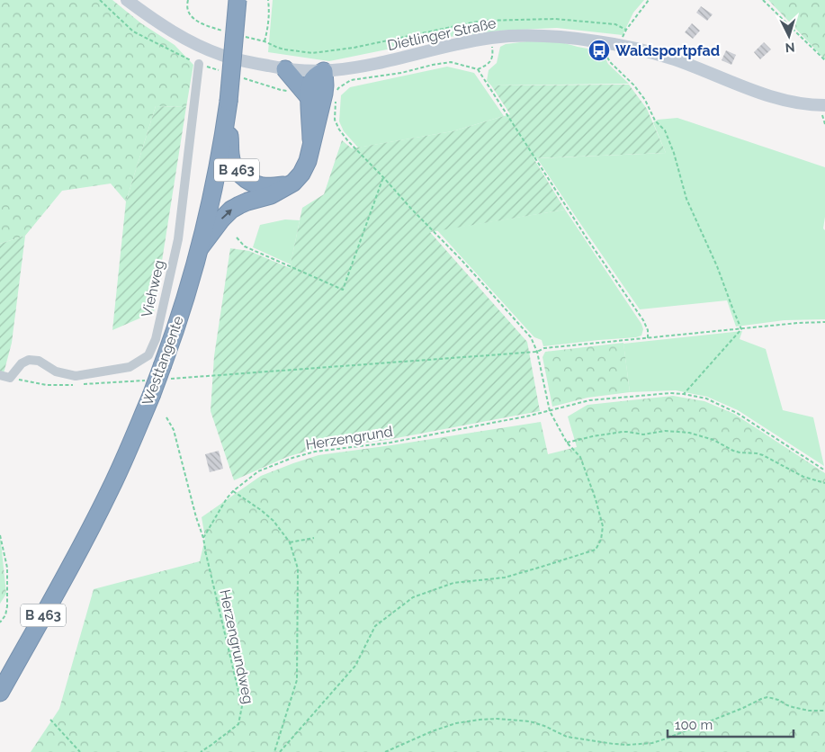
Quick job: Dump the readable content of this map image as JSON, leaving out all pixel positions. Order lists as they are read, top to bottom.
{
  "streets": {
    "highway": ["B 463", "Westtangente"],
    "main road": ["Dietlinger Straße"],
    "street": ["Viehweg"],
    "path": ["Herzengrund", "Herzengrundweg"]
  },
  "crossings": [
    ["Dietlinger Straße", "B 463"],
    ["B 463", "Westtangente"],
    ["Herzengrund", "Herzengrundweg"]
  ],
  "places": {
    "bus stop": ["Waldsportpfad"]
  },
  "scale_bar": "100 m",
  "north": "bottom"
}
